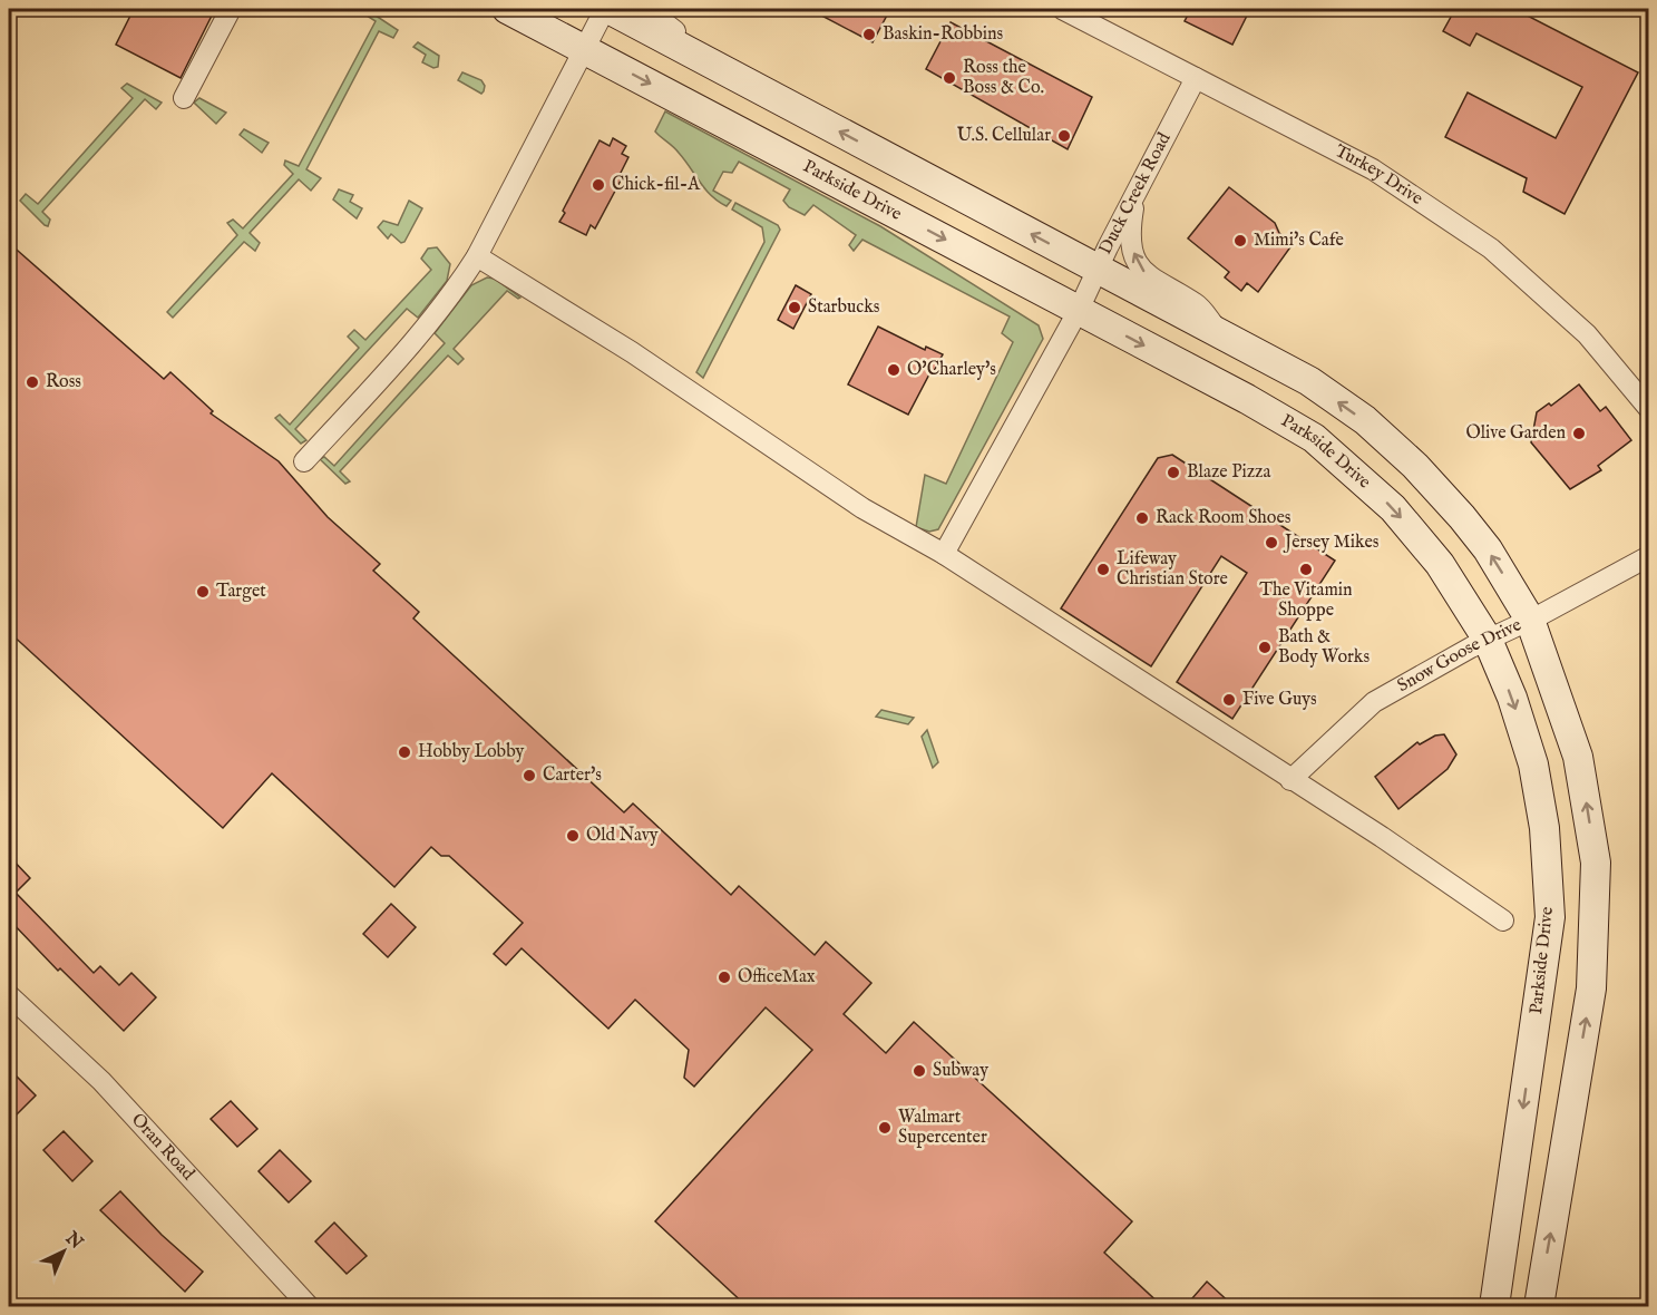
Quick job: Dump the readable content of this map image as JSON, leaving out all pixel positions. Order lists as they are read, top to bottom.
{
  "streets": {
    "street": [
      "Turkey Drive",
      "Parkside Drive",
      "Duck Creek Road",
      "Snow Goose Drive",
      "Oran Road"
    ]
  },
  "crossings": [
    ["Turkey Drive", "Duck Creek Road"],
    ["Parkside Drive", "Duck Creek Road"],
    ["Parkside Drive", "Snow Goose Drive"]
  ],
  "places": [
    "Baskin-Robbins",
    "Ross the Boss & Co.",
    "U.S. Cellular",
    "Chick-fil-A",
    "Mimi's Cafe",
    "Starbucks",
    "O'Charley's",
    "Ross",
    "Olive Garden",
    "Blaze Pizza",
    "Rack Room Shoes",
    "Jersey Mikes",
    "Lifeway Christian Store",
    "The Vitamin Shoppe",
    "Target",
    "Bath & Body Works",
    "Five Guys",
    "Hobby Lobby",
    "Carter's",
    "Old Navy",
    "OfficeMax",
    "Subway",
    "Walmart Supercenter"
  ],
  "north": "top right"
}
